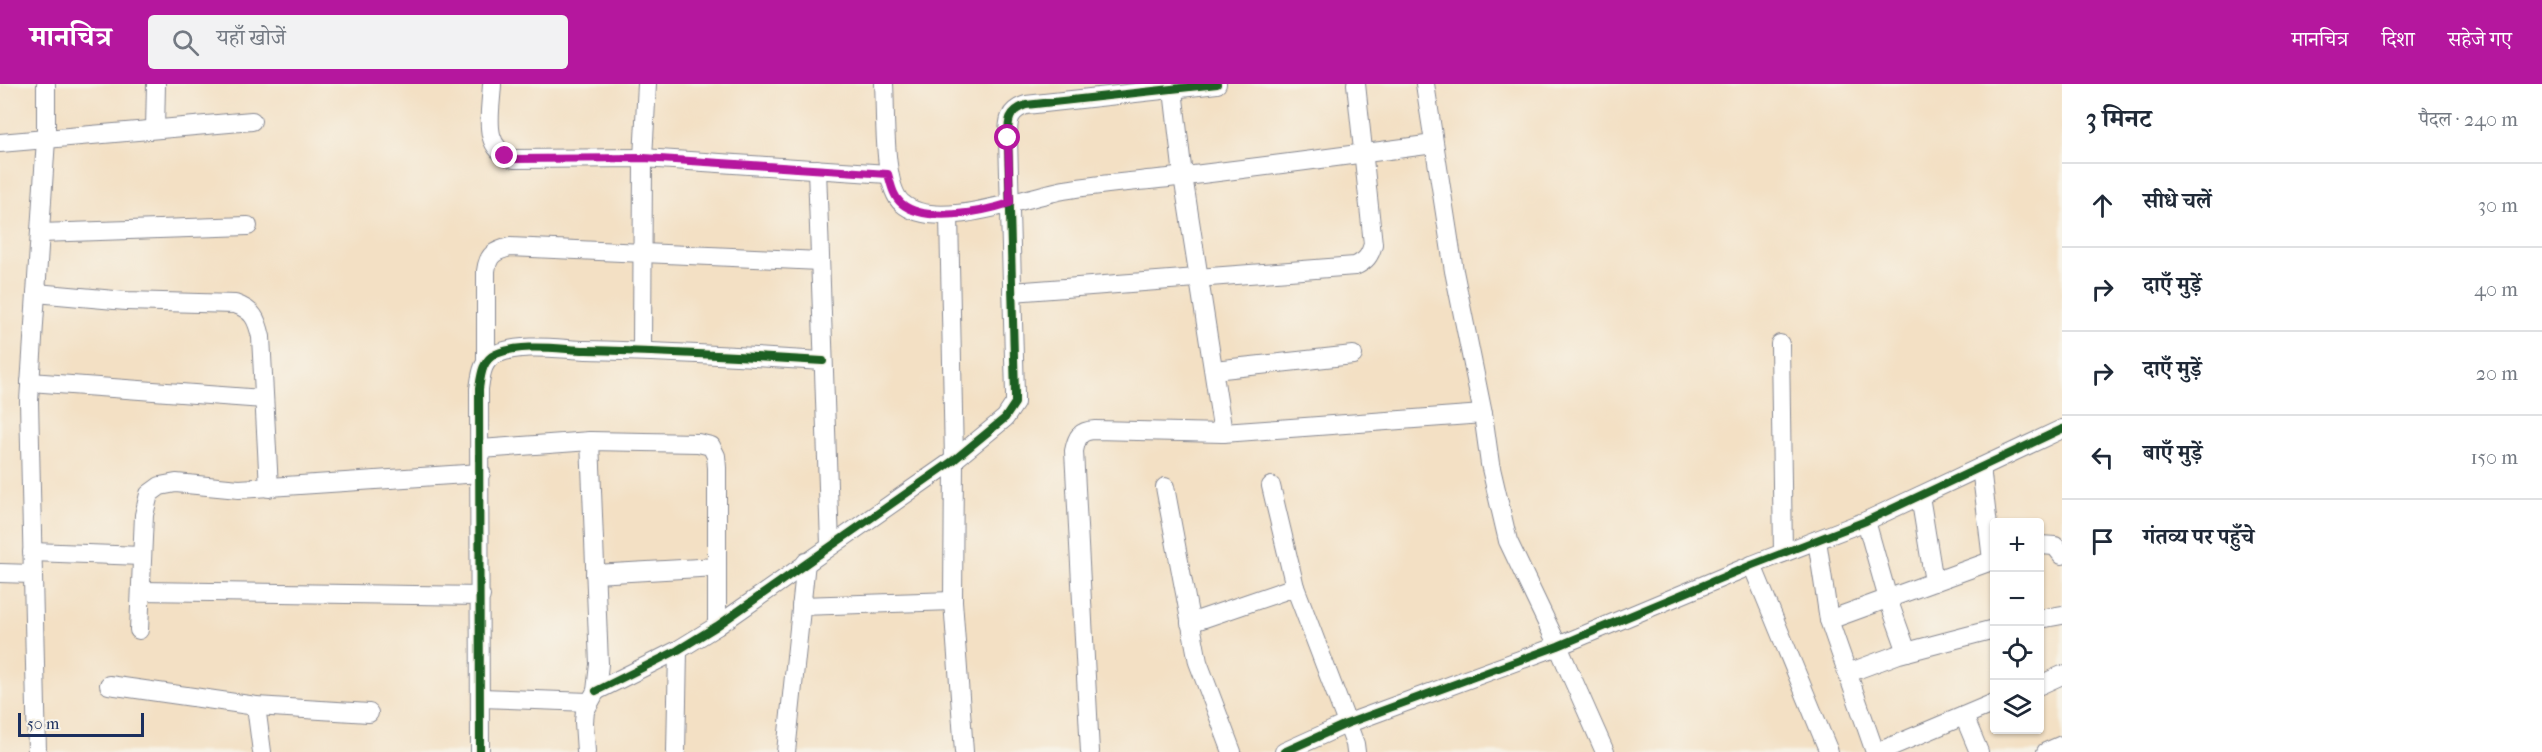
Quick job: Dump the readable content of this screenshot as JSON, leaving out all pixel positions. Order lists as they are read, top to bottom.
{
  "scale_bar": "50 m",
  "page": {
    "header": "मानचित्र",
    "search": "यहाँ खोजें",
    "nav": ["मानचित्र", "दिशा", "सहेजे गए"],
    "heading": ["3 मिनट", "पैदल · 240 m"],
    "list": [
      ["सीधे चलें", "30 m"],
      ["दाएँ मुड़ें", "40 m"],
      ["दाएँ मुड़ें", "20 m"],
      ["बाएँ मुड़ें", "150 m"],
      "गंतव्य पर पहुँचे"
    ],
    "map_buttons": ["+", "−"],
    "scale": "50 m"
  }
}
